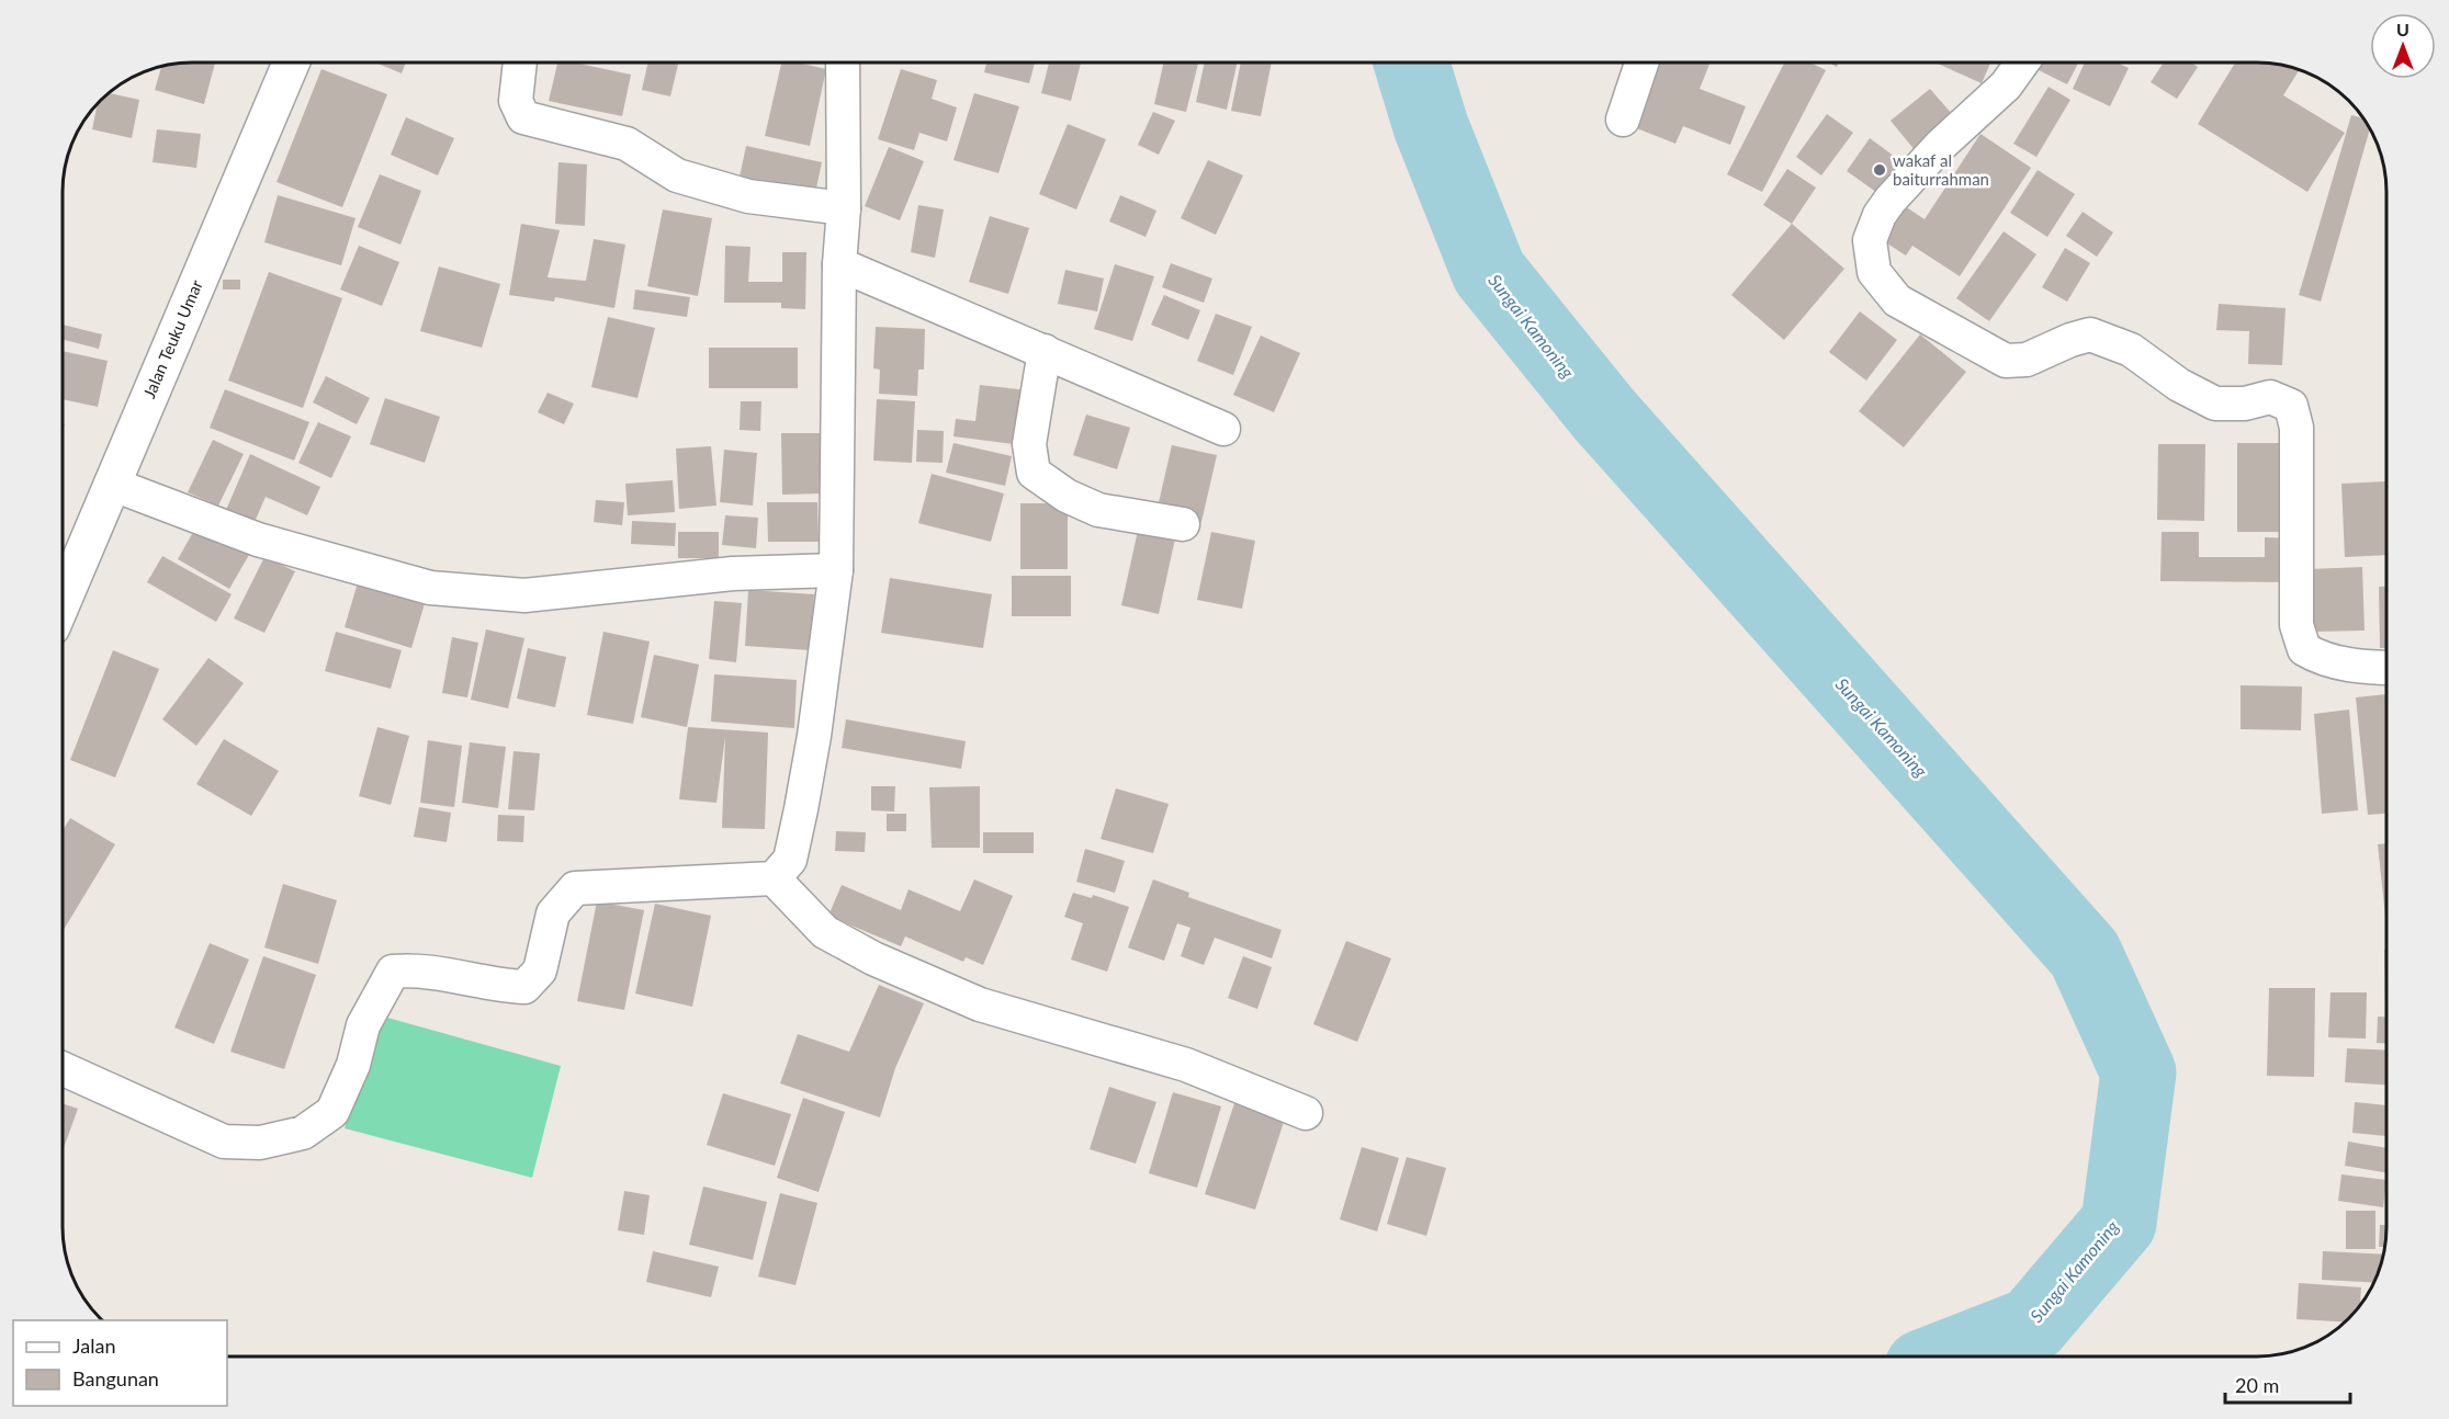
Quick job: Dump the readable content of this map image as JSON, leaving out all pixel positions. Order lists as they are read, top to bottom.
{
  "streets": {
    "street": ["Jalan Teuku Umar"]
  },
  "water": ["Sungai Kamoning"],
  "places": ["wakaf al baiturrahman"],
  "legend": ["Jalan", "Bangunan"],
  "scale_bar": "20 m",
  "north": "top"
}
